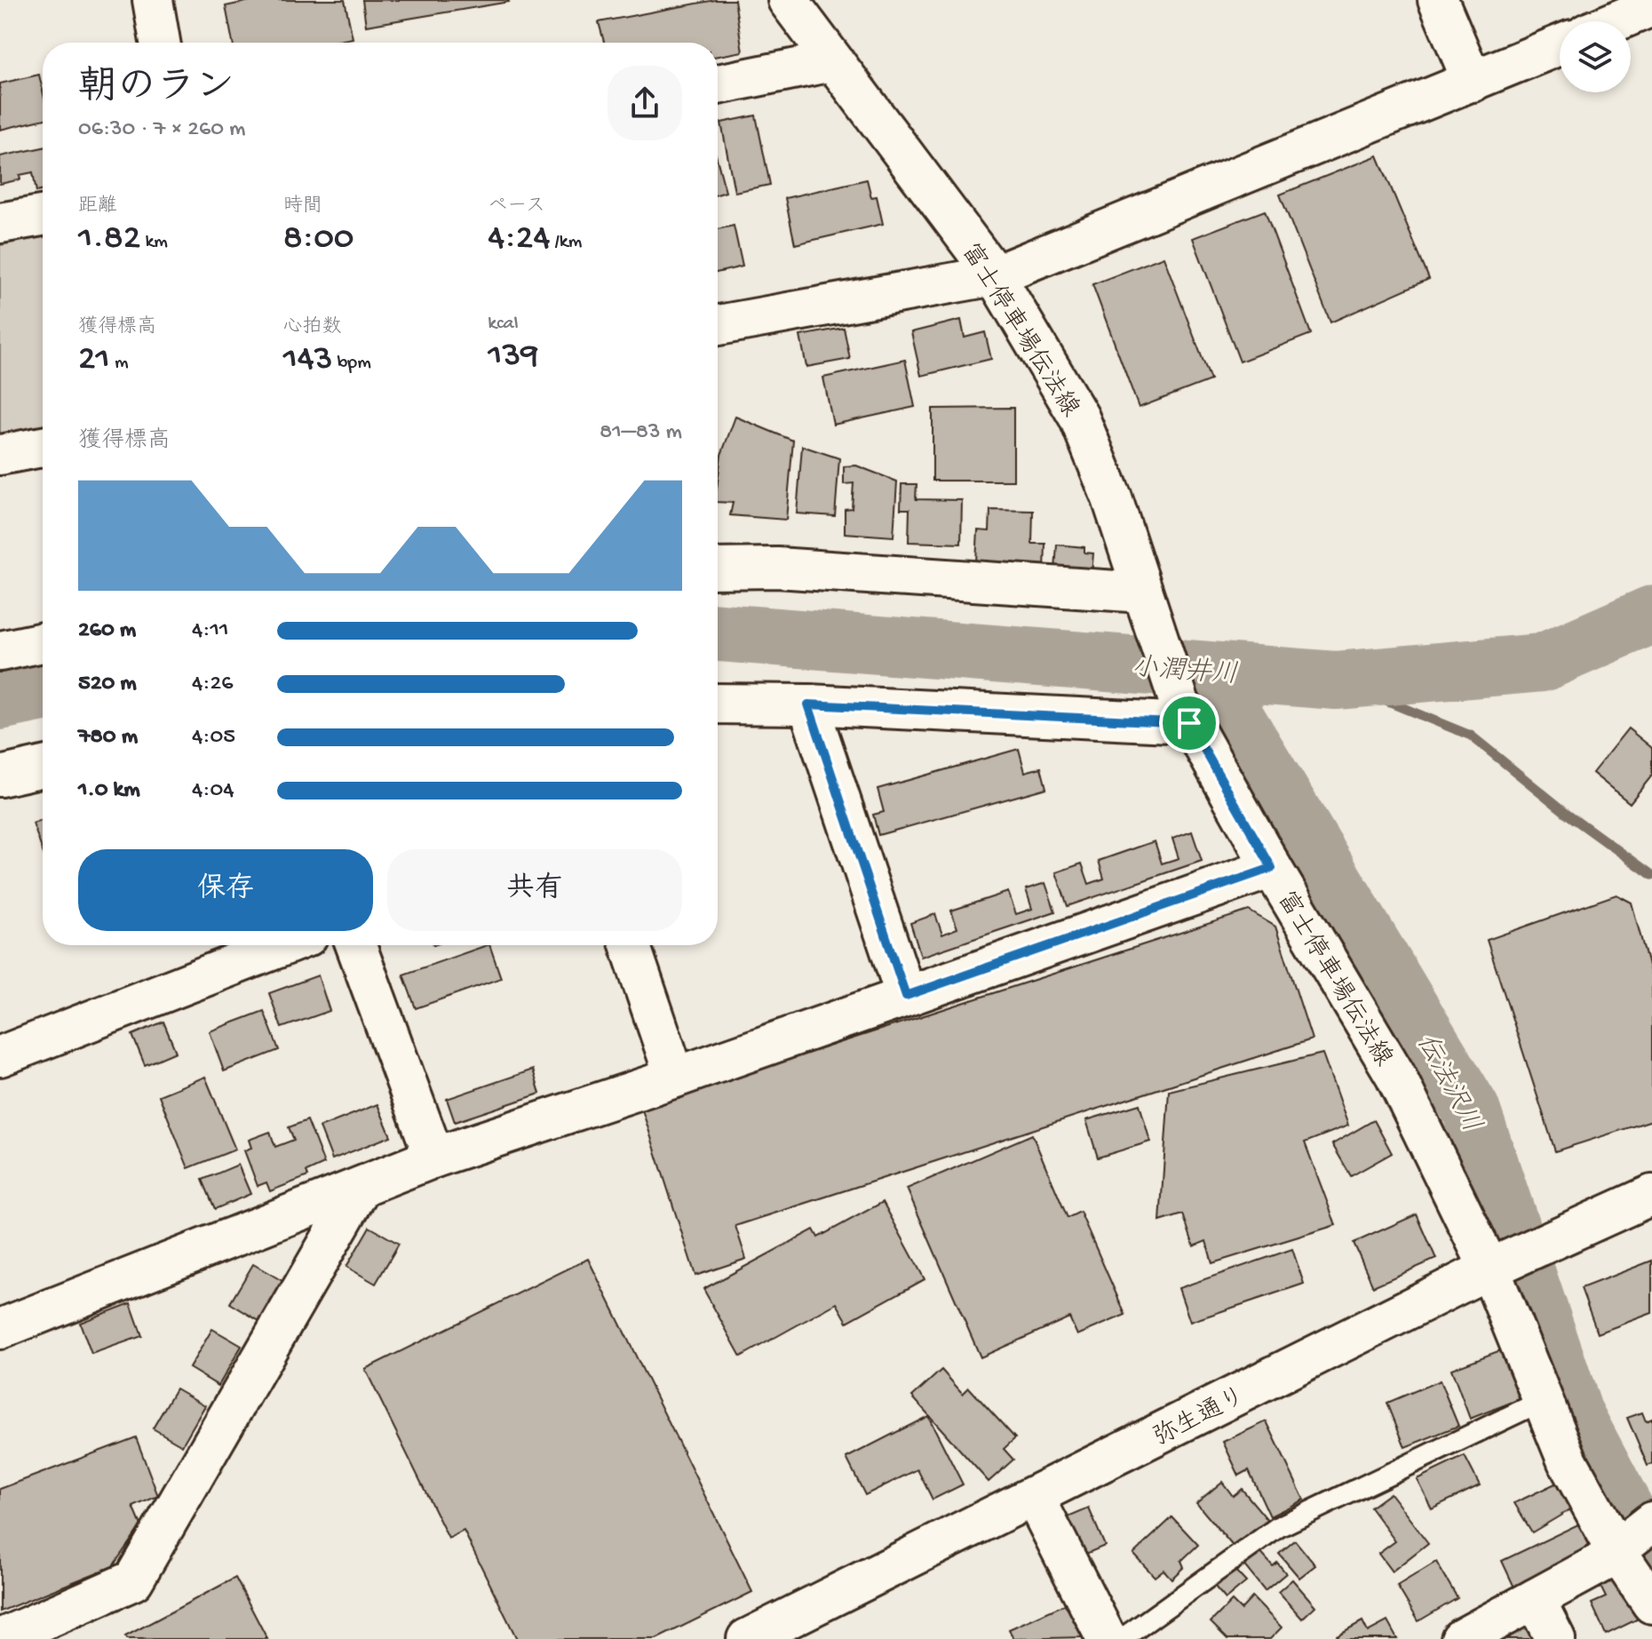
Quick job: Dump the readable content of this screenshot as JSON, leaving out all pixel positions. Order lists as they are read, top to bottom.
{
  "streets": {
    "street": ["富士停車場伝法線", "弥生通り"]
  },
  "crossings": [
    ["富士停車場伝法線", "弥生通り"]
  ],
  "water": ["小潤井川", "伝法沢川"],
  "page": {
    "heading": ["朝のラン", "06:30 · 7 × 260 m"],
    "stats": [
      ["距離", "1.82 km"],
      ["時間", "8:00"],
      ["ペース", "4:24 /km"],
      ["獲得標高", "21 m"],
      ["心拍数", "143 bpm"],
      ["kcal", "139"]
    ],
    "chart": ["獲得標高", "81–83 m"],
    "list": [
      {
        "name": "260 m",
        "note": "4:11"
      },
      {
        "name": "520 m",
        "note": "4:26"
      },
      {
        "name": "780 m",
        "note": "4:05"
      },
      {
        "name": "1.0 km",
        "note": "4:04"
      }
    ],
    "buttons": ["保存", "共有"]
  }
}
